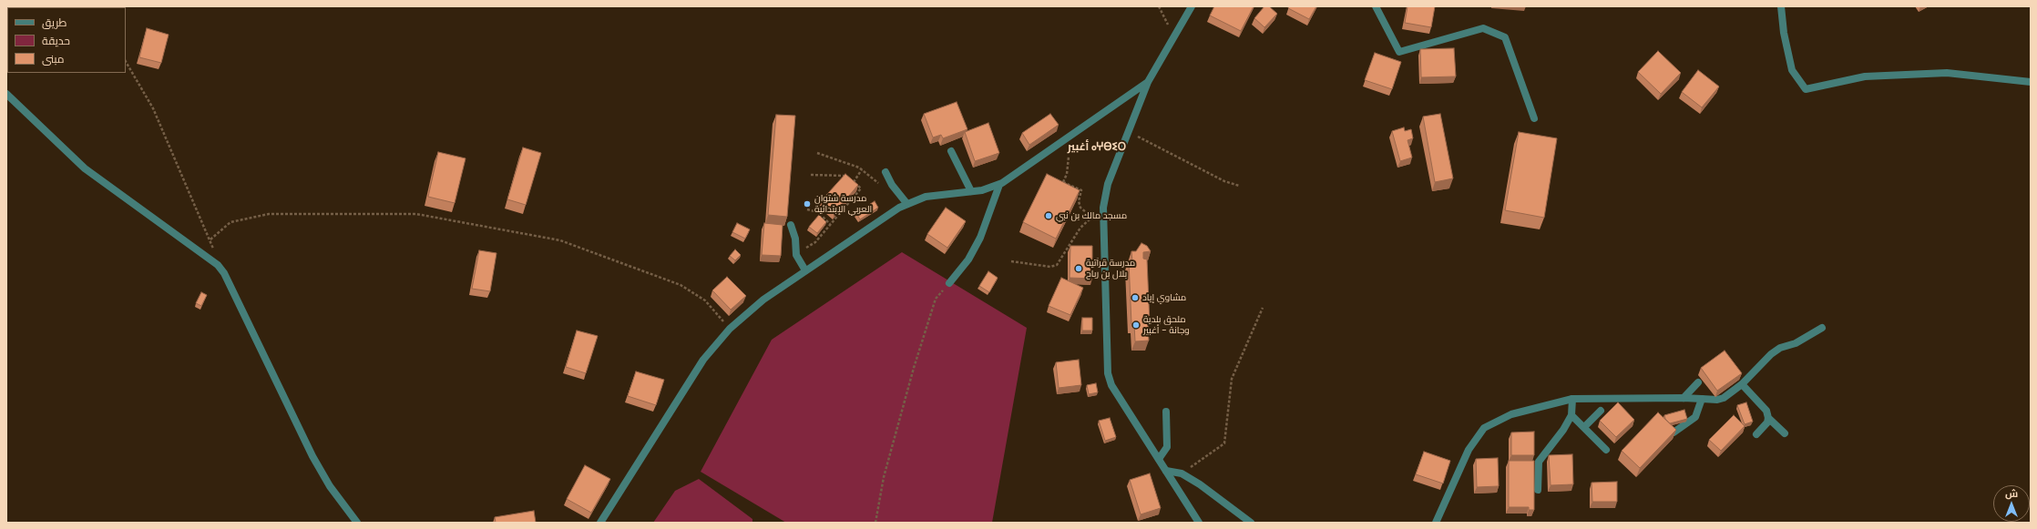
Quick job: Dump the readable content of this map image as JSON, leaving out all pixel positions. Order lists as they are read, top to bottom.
{
  "districts": ["أغبير ⴰⵖⴱⵉⵔ"],
  "places": [
    "مدرسة شتوان العربي الإبتدائية",
    "مسجد مالك بن نبي",
    "مدرسة قرآتية بلال بن رباح",
    "مشاوي إياد",
    "ملحق بلدية وجانة - أغبير"
  ],
  "legend": ["طريق", "حديقة", "مبنى"],
  "north": "top"
}
